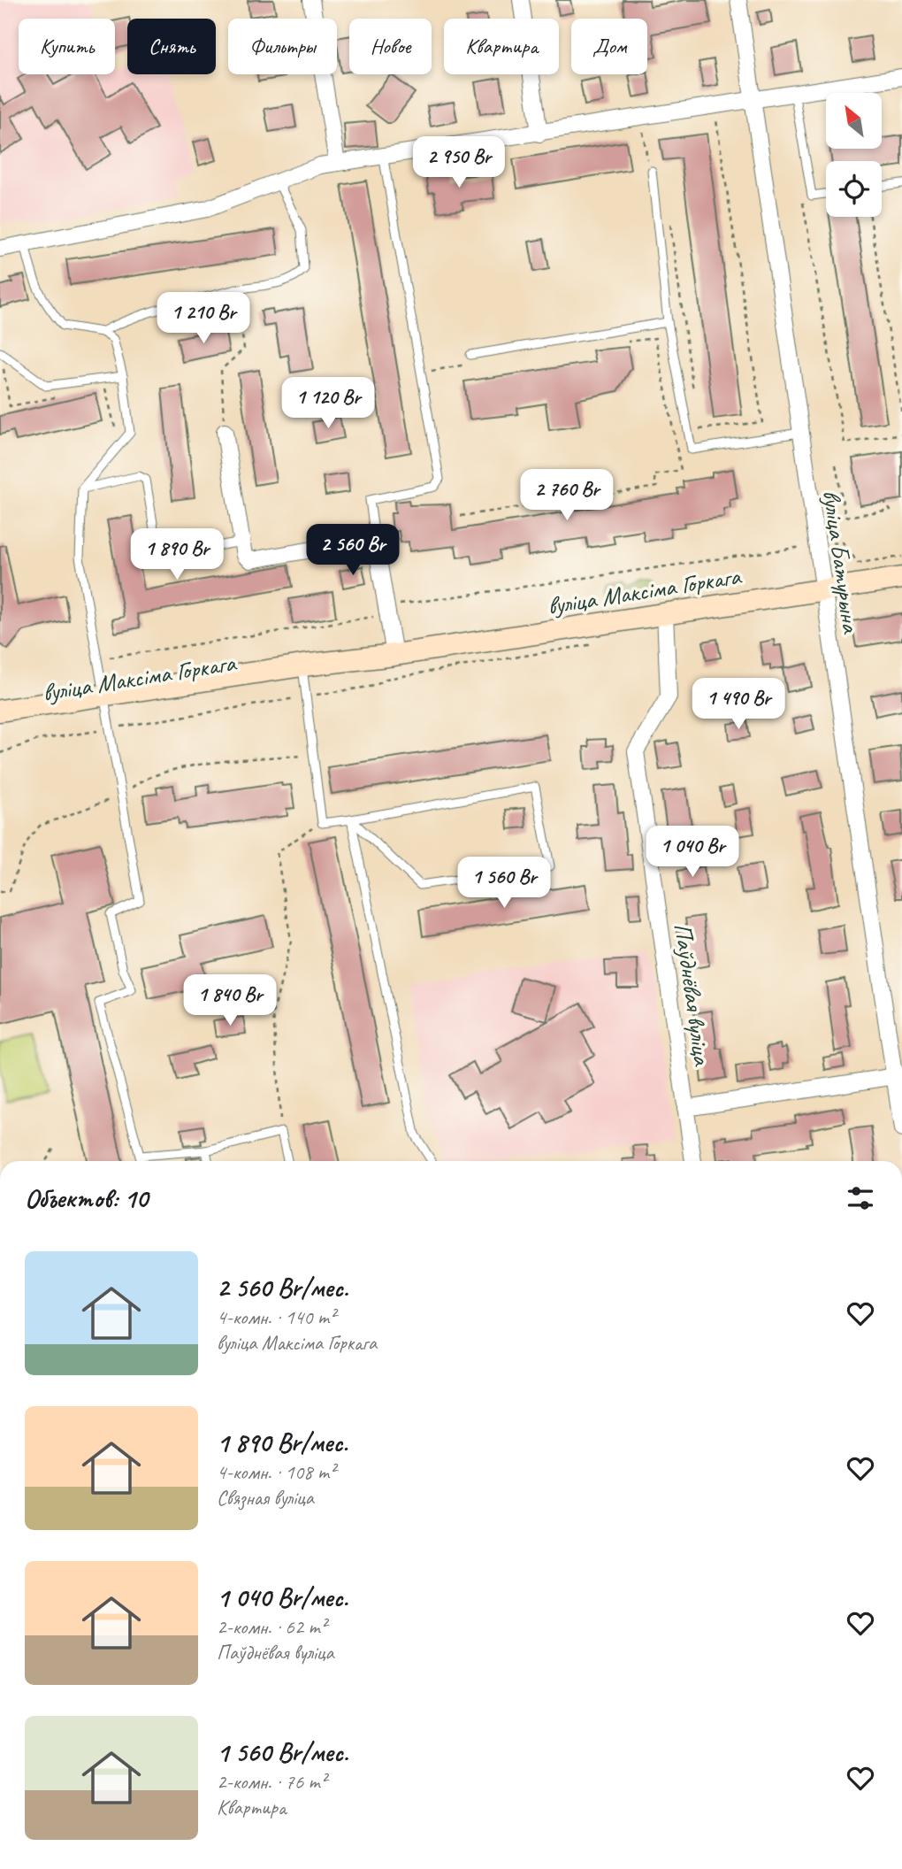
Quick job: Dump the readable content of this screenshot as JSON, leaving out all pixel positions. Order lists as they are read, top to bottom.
{
  "streets": {
    "street": ["вуліца Батурына", "вуліца Максіма Горкага", "Паўднёвая вуліца"]
  },
  "crossings": [
    ["вуліца Батурына", "вуліца Максіма Горкага"],
    ["вуліца Максіма Горкага", "Паўднёвая вуліца"]
  ],
  "north": "top left",
  "page": {
    "chip": [
      "Купить",
      "Снять",
      "Фильтры",
      "Новое",
      "Квартира",
      "Дом"
    ],
    "price": [
      "2 950 Br",
      "1 210 Br",
      "1 120 Br",
      "2 760 Br",
      "2 560 Br",
      "1 890 Br",
      "1 490 Br",
      "1 040 Br",
      "1 560 Br",
      "1 840 Br"
    ],
    "heading": "Объектов: 10",
    "list": [
      {
        "name": "2 560 Br/мес.",
        "note": "4-комн. · 140 m² · вуліца Максіма Горкага"
      },
      {
        "name": "1 890 Br/мес.",
        "note": "4-комн. · 108 m² · Связная вуліца"
      },
      {
        "name": "1 040 Br/мес.",
        "note": "2-комн. · 62 m² · Паўднёвая вуліца"
      },
      {
        "name": "1 560 Br/мес.",
        "note": "2-комн. · 76 m² · Квартира"
      }
    ]
  }
}
